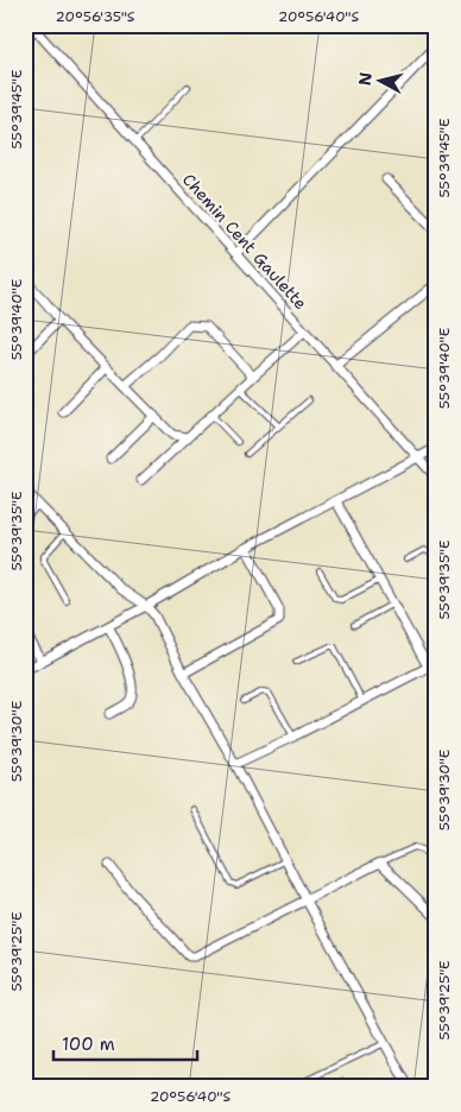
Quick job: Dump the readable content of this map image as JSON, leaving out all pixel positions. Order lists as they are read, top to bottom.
{
  "streets": {
    "street": ["Chemin Cent Gaulette"]
  },
  "scale_bar": "100 m",
  "north": "left",
  "coordinates": [
    "20°56'35\"S",
    "20°56'40\"S",
    "55°39'45\"E",
    "55°39'40\"E",
    "55°39'35\"E",
    "55°39'30\"E",
    "55°39'25\"E"
  ]
}
